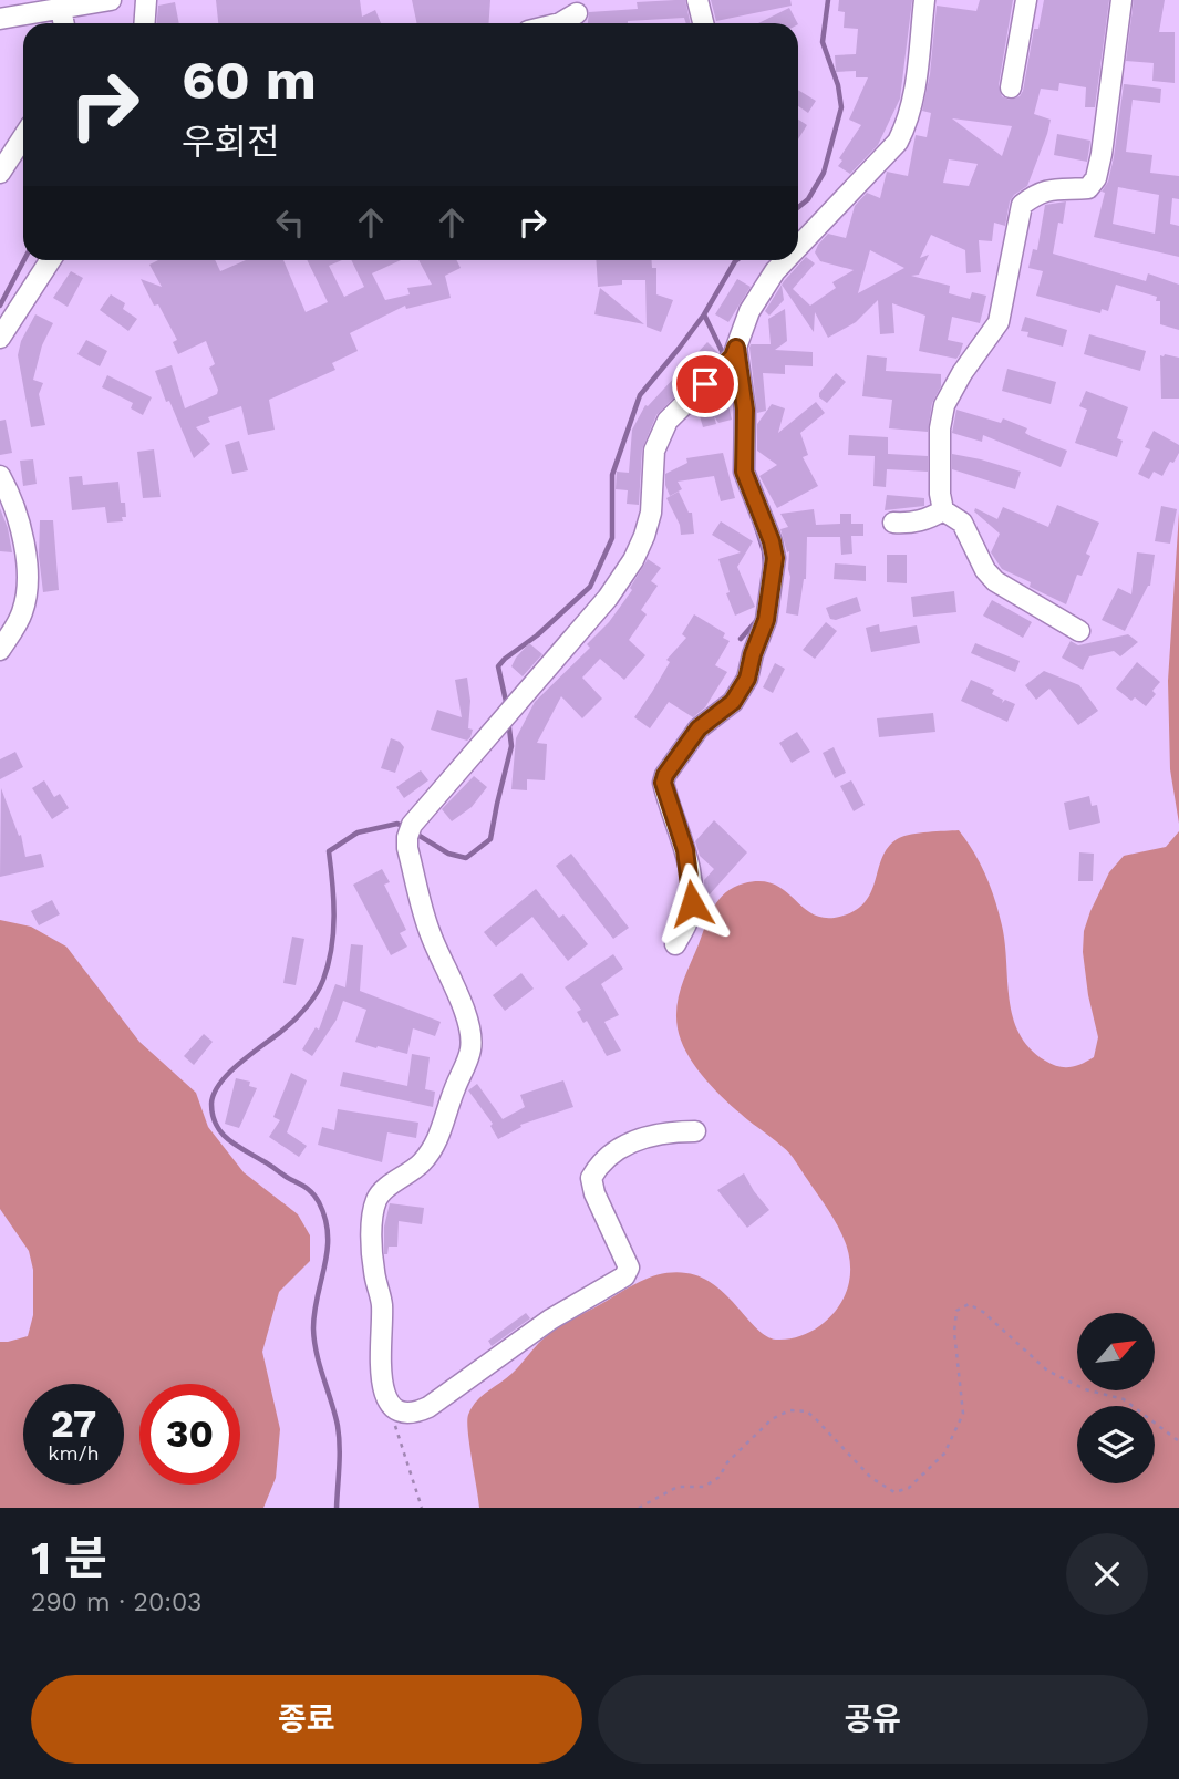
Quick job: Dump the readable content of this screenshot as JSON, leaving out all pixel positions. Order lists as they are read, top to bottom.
{
  "north": "top right",
  "page": {
    "turn": ["60 m", "우회전"],
    "speed": "27 km/h",
    "limit": "30",
    "heading": ["1 분", "290 m · 20:03"],
    "buttons": ["종료", "공유"]
  }
}
